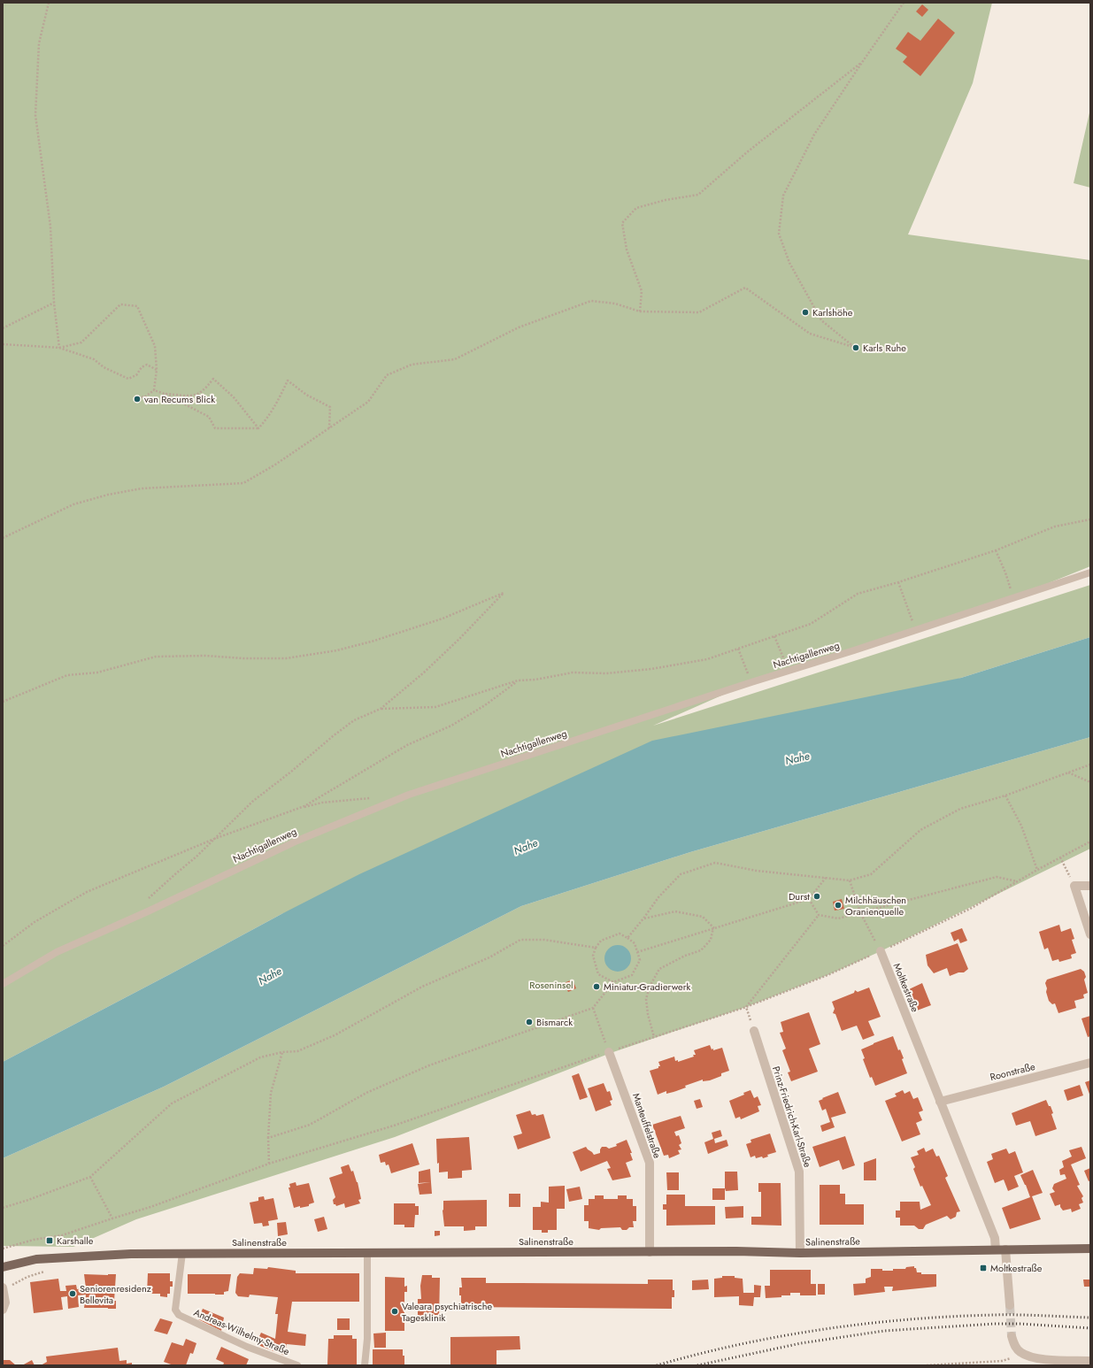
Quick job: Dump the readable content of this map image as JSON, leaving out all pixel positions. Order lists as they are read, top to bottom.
{
  "streets": {
    "main road": ["Salinenstraße"],
    "street": [
      "Moltkestraße",
      "Roonstraße",
      "Prinz-Friedrich-Karl-Straße",
      "Manteuffelstraße"
    ],
    "lane": ["Nachtigallenweg", "Andreas-Wilhelmy-Straße"]
  },
  "crossings": [
    ["Moltkestraße", "Roonstraße"],
    ["Moltkestraße", "Salinenstraße"],
    ["Prinz-Friedrich-Karl-Straße", "Salinenstraße"],
    ["Manteuffelstraße", "Salinenstraße"],
    ["Salinenstraße", "Andreas-Wilhelmy-Straße"]
  ],
  "water": ["Nahe"],
  "parks": ["Roseninsel"],
  "places": {
    "other": [
      "Karlshöhe",
      "Karls Ruhe",
      "van Recums Blick",
      "Durst",
      "Milchhäuschen Oranienquelle",
      "Miniatur-Gradierwerk",
      "Bismarck",
      "Seniorenresidenz Bellevita",
      "Valeara psychiatrische Tagesklinik"
    ],
    "transit": ["Karshalle", "Moltkestraße"]
  }
}
